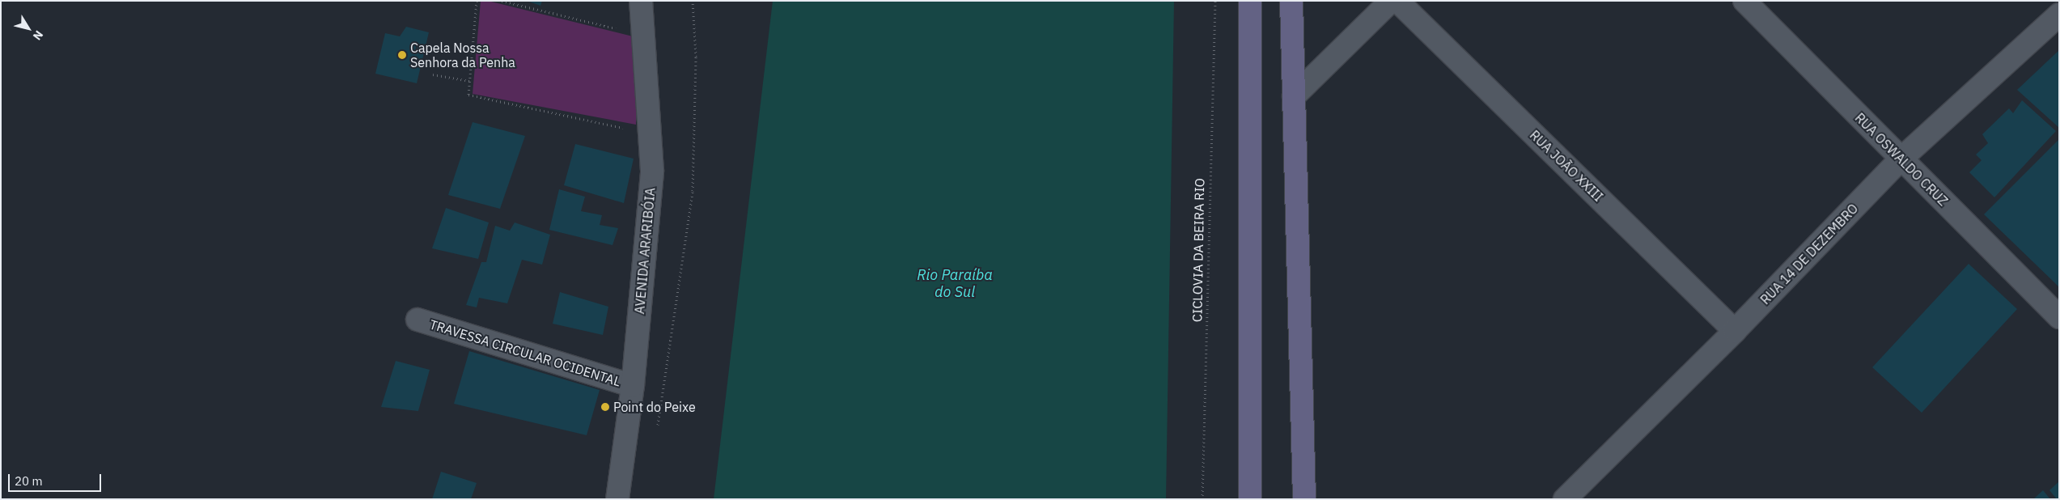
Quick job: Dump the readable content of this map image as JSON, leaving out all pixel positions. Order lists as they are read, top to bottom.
{
  "streets": {
    "street": [
      "RUA OSWALDO CRUZ",
      "RUA JOÃO XXIII",
      "AVENIDA ARARIBÓIA",
      "RUA 14 DE DEZEMBRO",
      "TRAVESSA CIRCULAR OCIDENTAL"
    ],
    "path": ["CICLOVIA DA BEIRA RIO"]
  },
  "crossings": [
    ["RUA OSWALDO CRUZ", "RUA 14 DE DEZEMBRO"],
    ["RUA JOÃO XXIII", "RUA 14 DE DEZEMBRO"],
    ["AVENIDA ARARIBÓIA", "TRAVESSA CIRCULAR OCIDENTAL"]
  ],
  "water": ["Rio Paraíba do Sul"],
  "places": ["Capela Nossa Senhora da Penha", "Point do Peixe"],
  "scale_bar": "20 m",
  "north": "bottom right"
}
